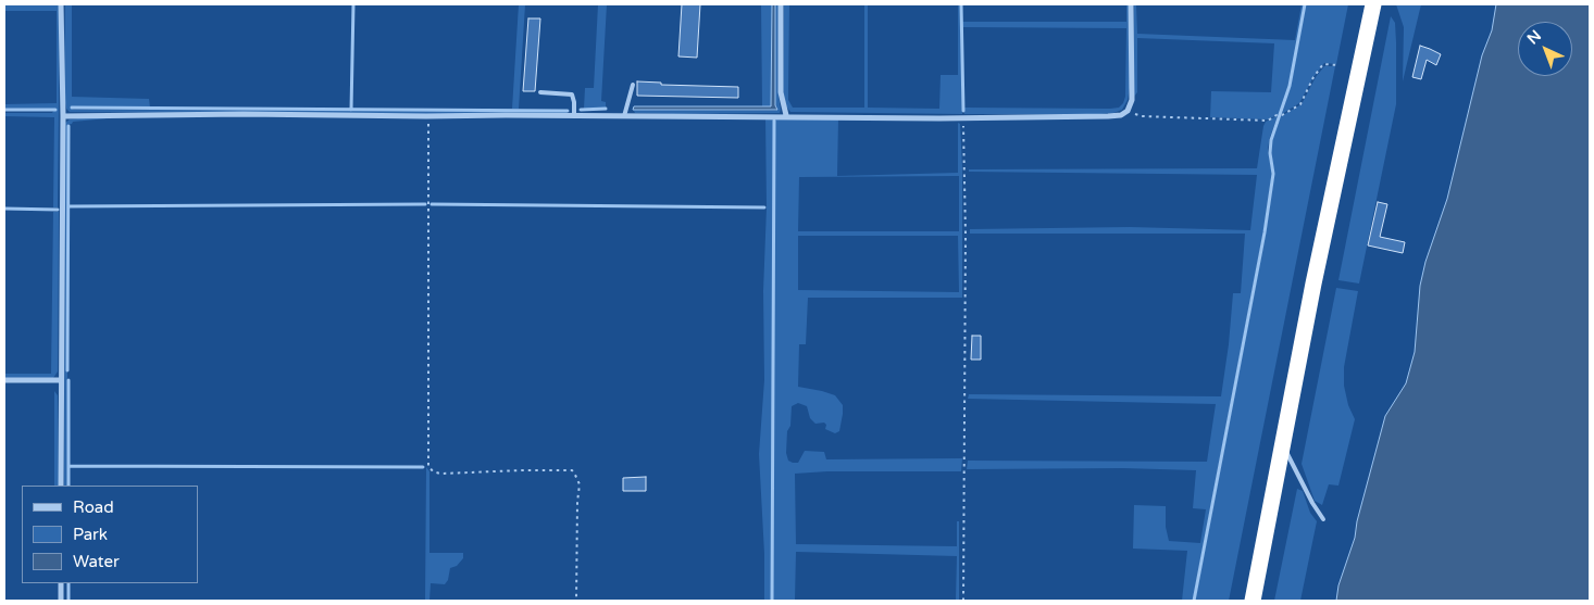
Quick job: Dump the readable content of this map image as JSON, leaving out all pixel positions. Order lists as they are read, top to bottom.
{
  "legend": ["Road", "Park", "Water"],
  "north": "top left"
}
